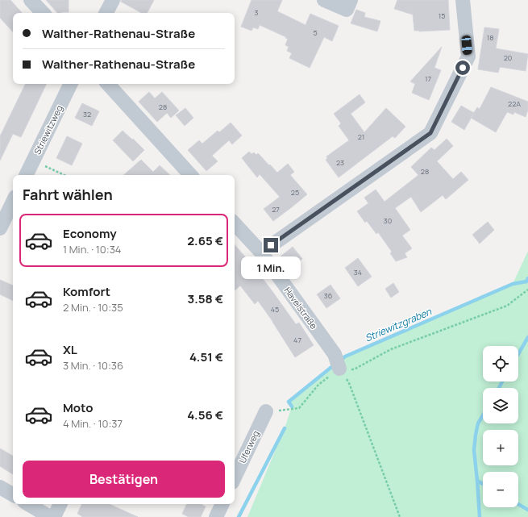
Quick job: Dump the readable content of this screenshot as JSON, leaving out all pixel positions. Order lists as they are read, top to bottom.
{
  "streets": {
    "street": ["Striewitzweg", "Havelstraße", "Uferweg"]
  },
  "water": ["Striewitzgraben"],
  "house_numbers": [
    "3",
    "15",
    "5",
    "18",
    "20",
    "17",
    "22A",
    "28",
    "32",
    "21",
    "23",
    "28",
    "25",
    "27",
    "30",
    "34",
    "36",
    "45",
    "47"
  ],
  "page": {
    "banner": ["Walther-Rathenau-Straße", "Walther-Rathenau-Straße"],
    "heading": "Fahrt wählen",
    "list": [
      {
        "name": "Economy",
        "note": "1 Min. · 10:34",
        "value": "2.65 €"
      },
      {
        "name": "Komfort",
        "note": "2 Min. · 10:35",
        "value": "3.58 €"
      },
      {
        "name": "XL",
        "note": "3 Min. · 10:36",
        "value": "4.51 €"
      },
      {
        "name": "Moto",
        "note": "4 Min. · 10:37",
        "value": "4.56 €"
      }
    ],
    "bubble": "1 Min.",
    "map_buttons": ["+", "−"],
    "buttons": "Bestätigen"
  }
}
